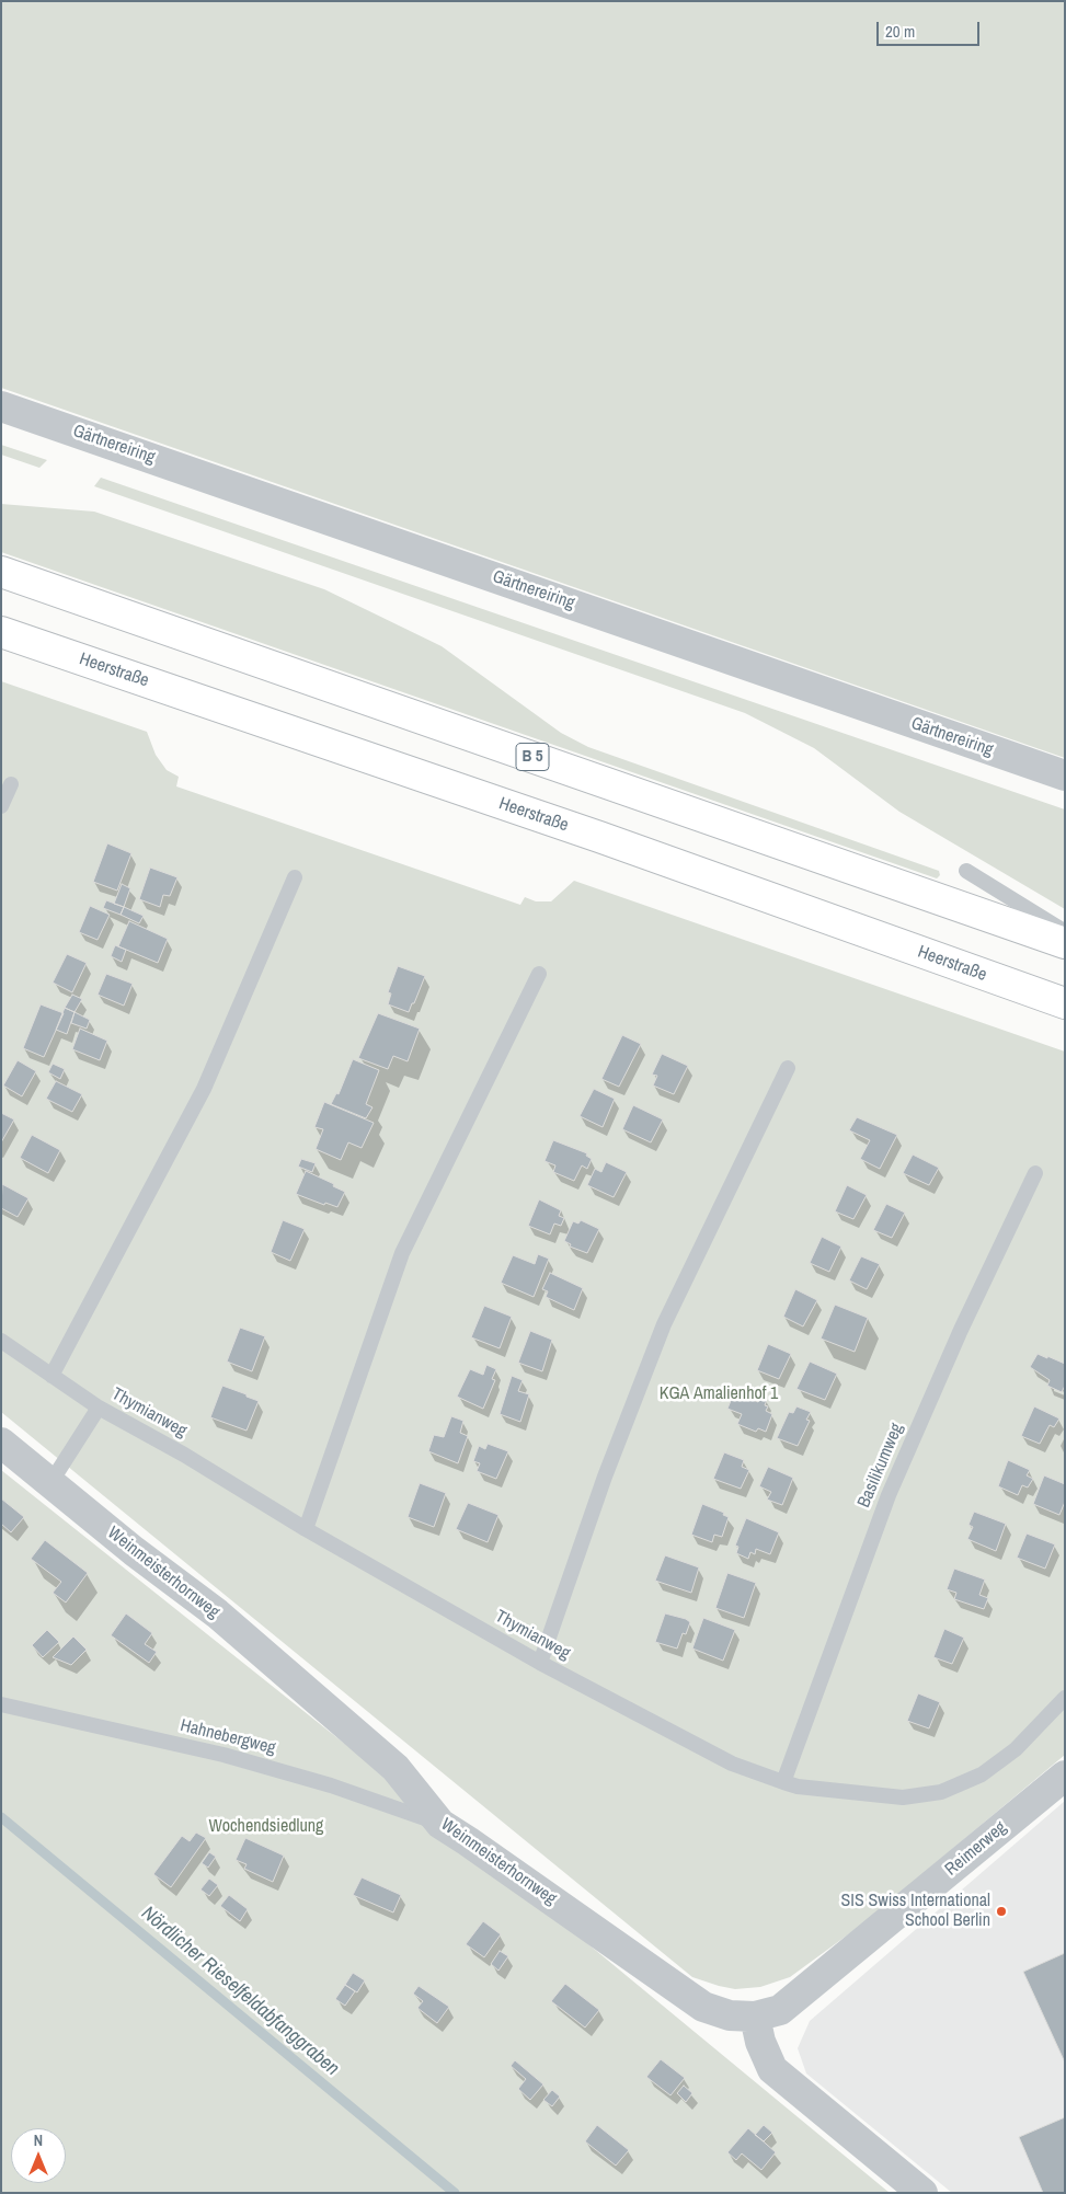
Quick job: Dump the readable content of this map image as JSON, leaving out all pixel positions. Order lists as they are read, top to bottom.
{
  "streets": {
    "main road": ["Heerstraße", "B 5"],
    "street": ["Gärtnereiring", "Weinmeisterhornweg", "Reimerweg"],
    "lane": ["Thymianweg", "Basilikumweg", "Hahnebergweg"]
  },
  "crossings": [
    ["Thymianweg", "Basilikumweg"],
    ["Weinmeisterhornweg", "Hahnebergweg"],
    ["Weinmeisterhornweg", "Reimerweg"]
  ],
  "water": ["Nördlicher Rieselfeldabfanggraben"],
  "parks": ["KGA Amalienhof 1", "Wochendsiedlung"],
  "places": ["SIS Swiss International School Berlin"],
  "scale_bar": "20 m",
  "north": "top"
}
